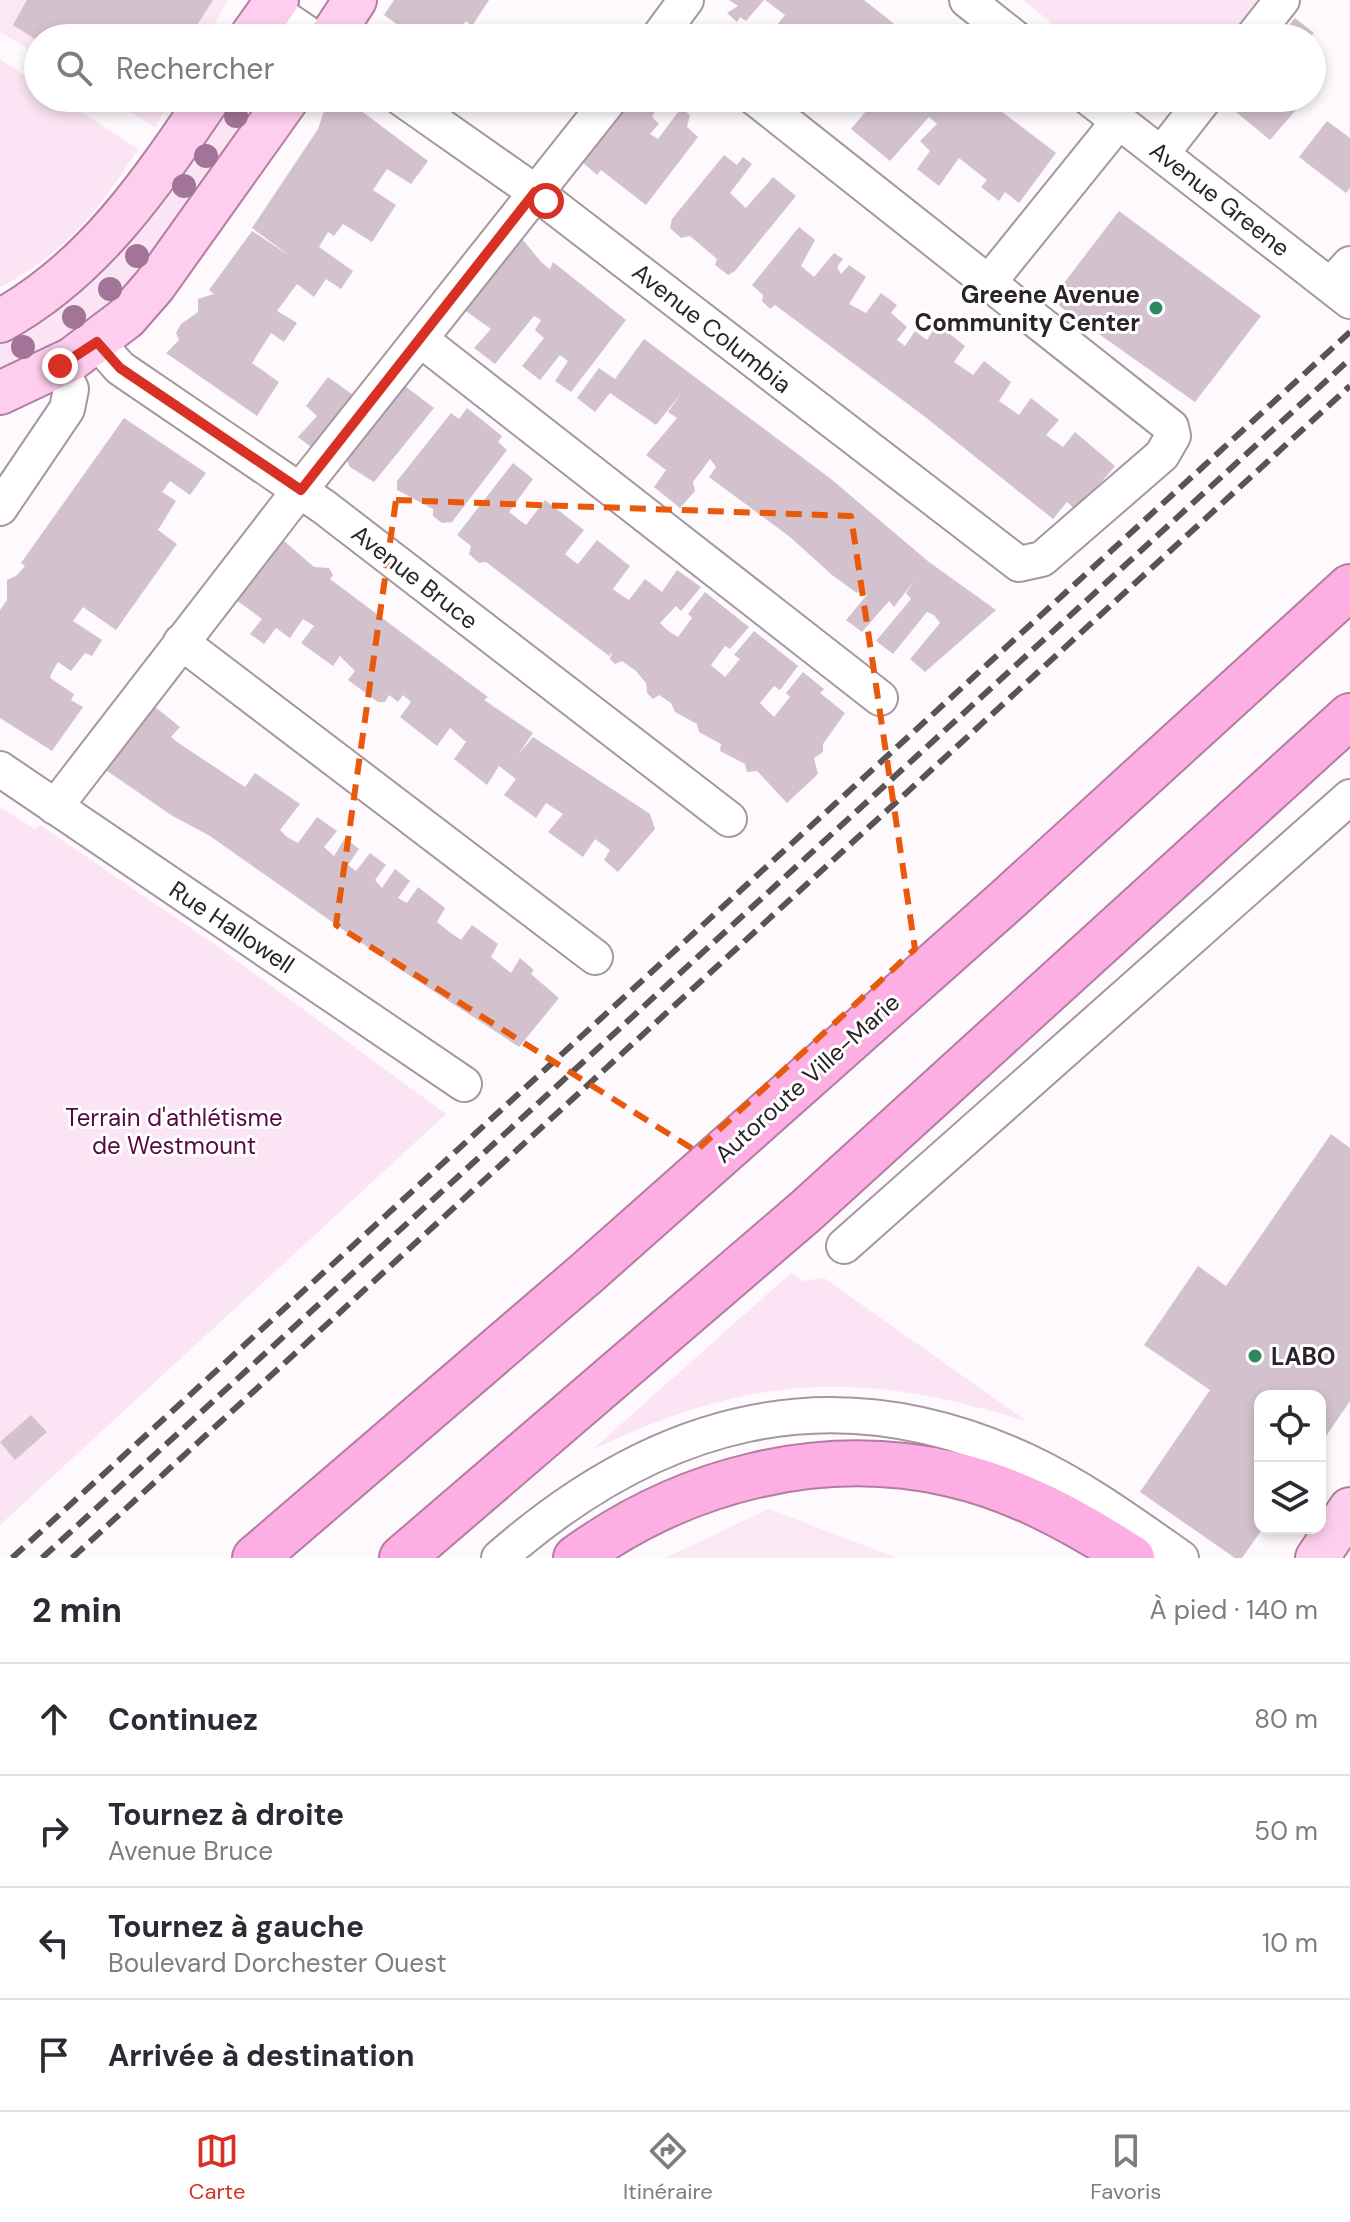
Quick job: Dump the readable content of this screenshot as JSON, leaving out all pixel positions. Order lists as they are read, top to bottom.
{
  "streets": {
    "highway": ["Autoroute Ville-Marie"],
    "street": [
      "Avenue Greene",
      "Avenue Columbia",
      "Avenue Bruce",
      "Rue Hallowell"
    ]
  },
  "parks": ["Terrain d'athlétisme de Westmount"],
  "places": ["Greene Avenue Community Center", "LABO"],
  "page": {
    "search": "Rechercher",
    "heading": ["2 min", "À pied · 140 m"],
    "list": [
      ["Continuez", "80 m"],
      ["Tournez à droite", "Avenue Bruce", "50 m"],
      ["Tournez à gauche", "Boulevard Dorchester Ouest", "10 m"],
      "Arrivée à destination"
    ],
    "nav": ["Carte", "Itinéraire", "Favoris"]
  }
}
